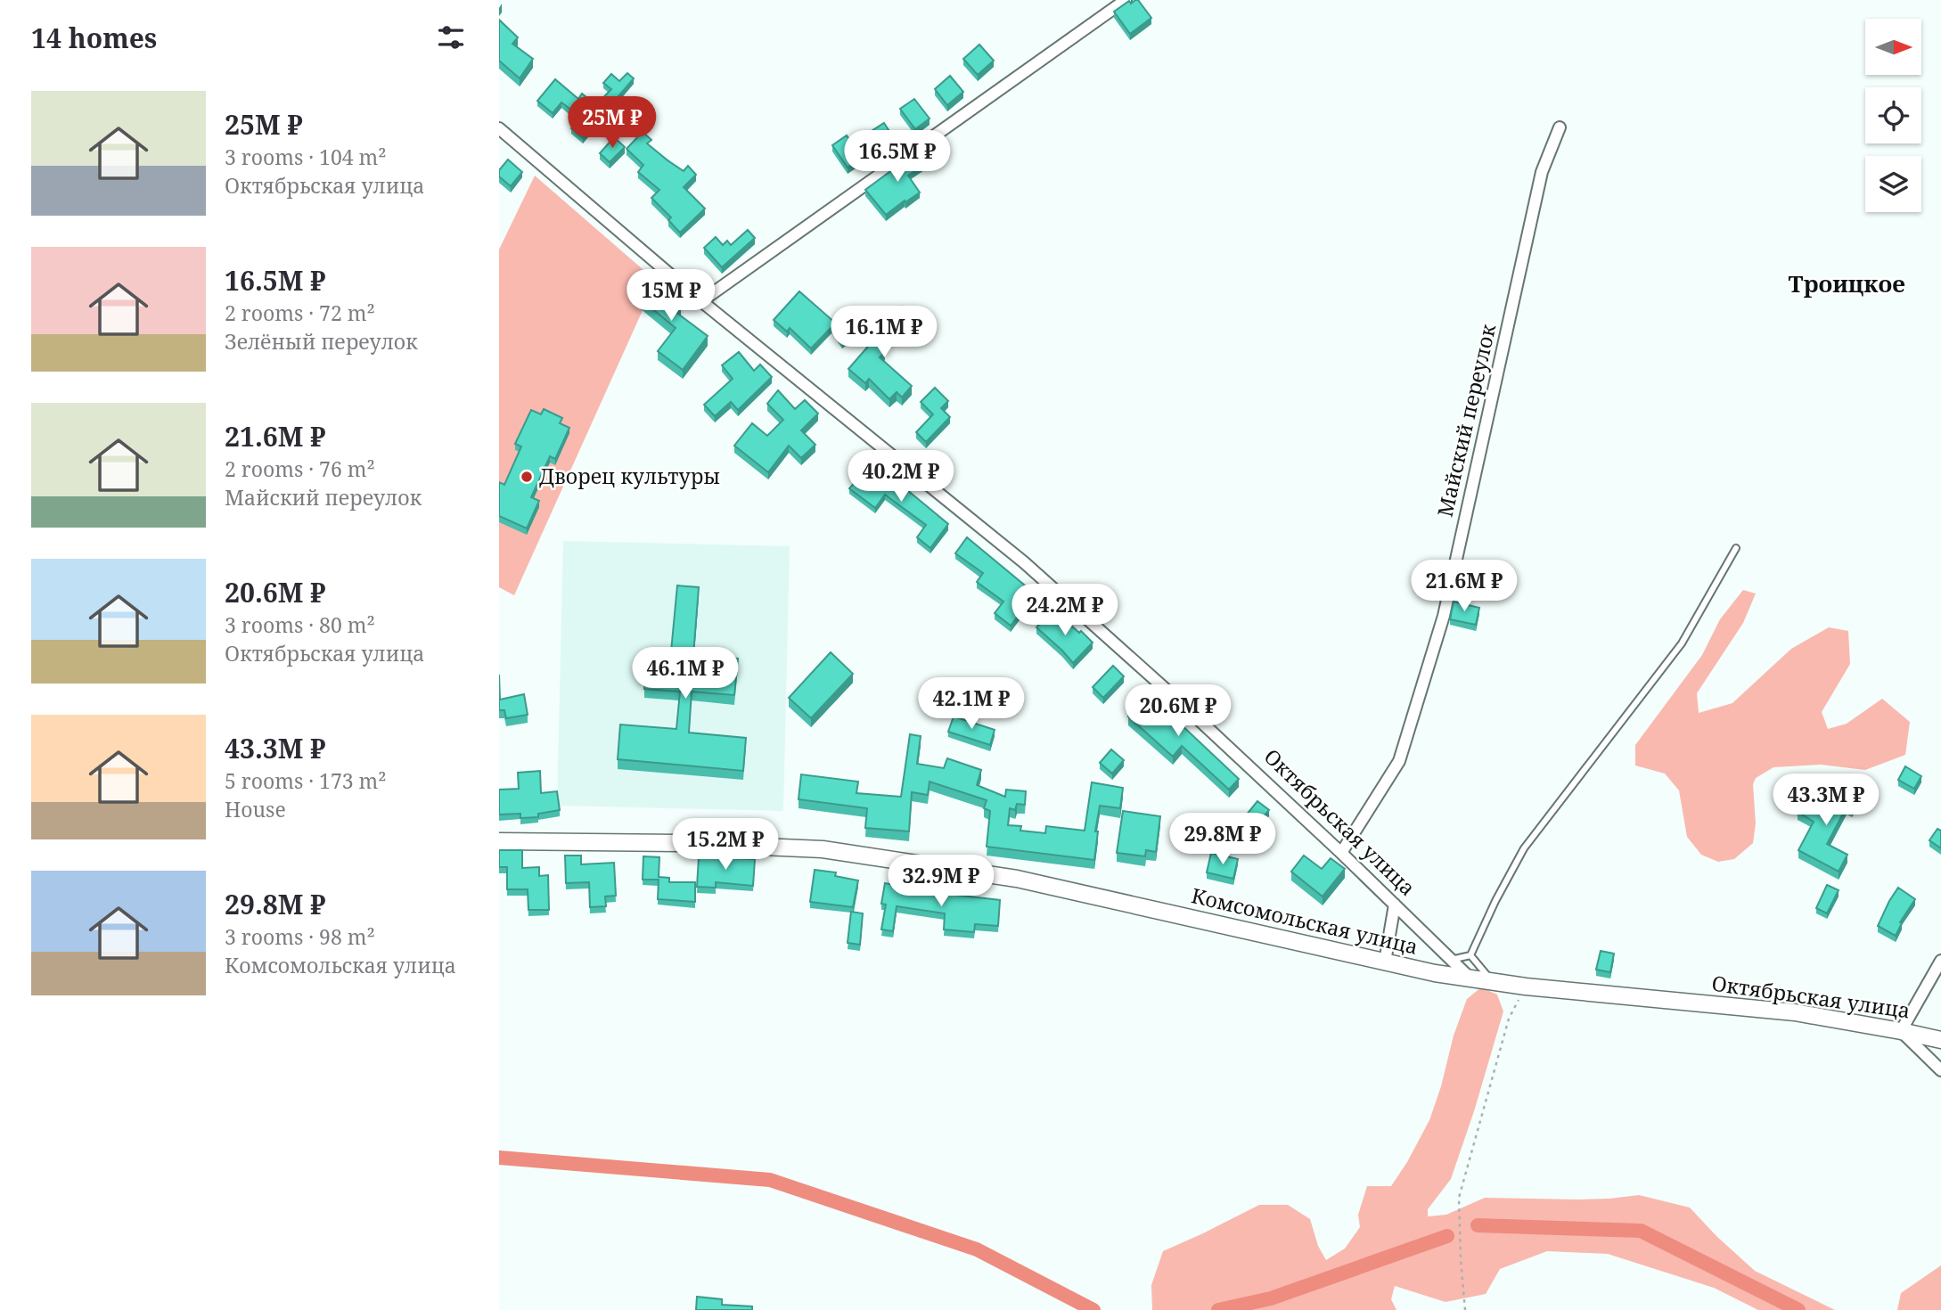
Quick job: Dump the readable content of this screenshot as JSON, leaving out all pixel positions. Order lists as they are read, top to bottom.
{
  "streets": {
    "street": ["Майский переулок", "Октябрьская улица", "Комсомольская улица"]
  },
  "crossings": [
    ["Майский переулок", "Октябрьская улица"],
    ["Октябрьская улица", "Комсомольская улица"]
  ],
  "districts": ["Троицкое"],
  "places": ["Дворец культуры"],
  "north": "right",
  "page": {
    "heading": "14 homes",
    "list": [
      {
        "name": "25M ₽",
        "note": "3 rooms · 104 m² · Октябрьская улица"
      },
      {
        "name": "16.5M ₽",
        "note": "2 rooms · 72 m² · Зелёный переулок"
      },
      {
        "name": "21.6M ₽",
        "note": "2 rooms · 76 m² · Майский переулок"
      },
      {
        "name": "20.6M ₽",
        "note": "3 rooms · 80 m² · Октябрьская улица"
      },
      {
        "name": "43.3M ₽",
        "note": "5 rooms · 173 m² · House"
      },
      {
        "name": "29.8M ₽",
        "note": "3 rooms · 98 m² · Комсомольская улица"
      }
    ],
    "price": [
      "25M ₽",
      "16.5M ₽",
      "15M ₽",
      "16.1M ₽",
      "40.2M ₽",
      "21.6M ₽",
      "24.2M ₽",
      "46.1M ₽",
      "42.1M ₽",
      "20.6M ₽",
      "43.3M ₽",
      "29.8M ₽",
      "15.2M ₽",
      "32.9M ₽"
    ]
  }
}
